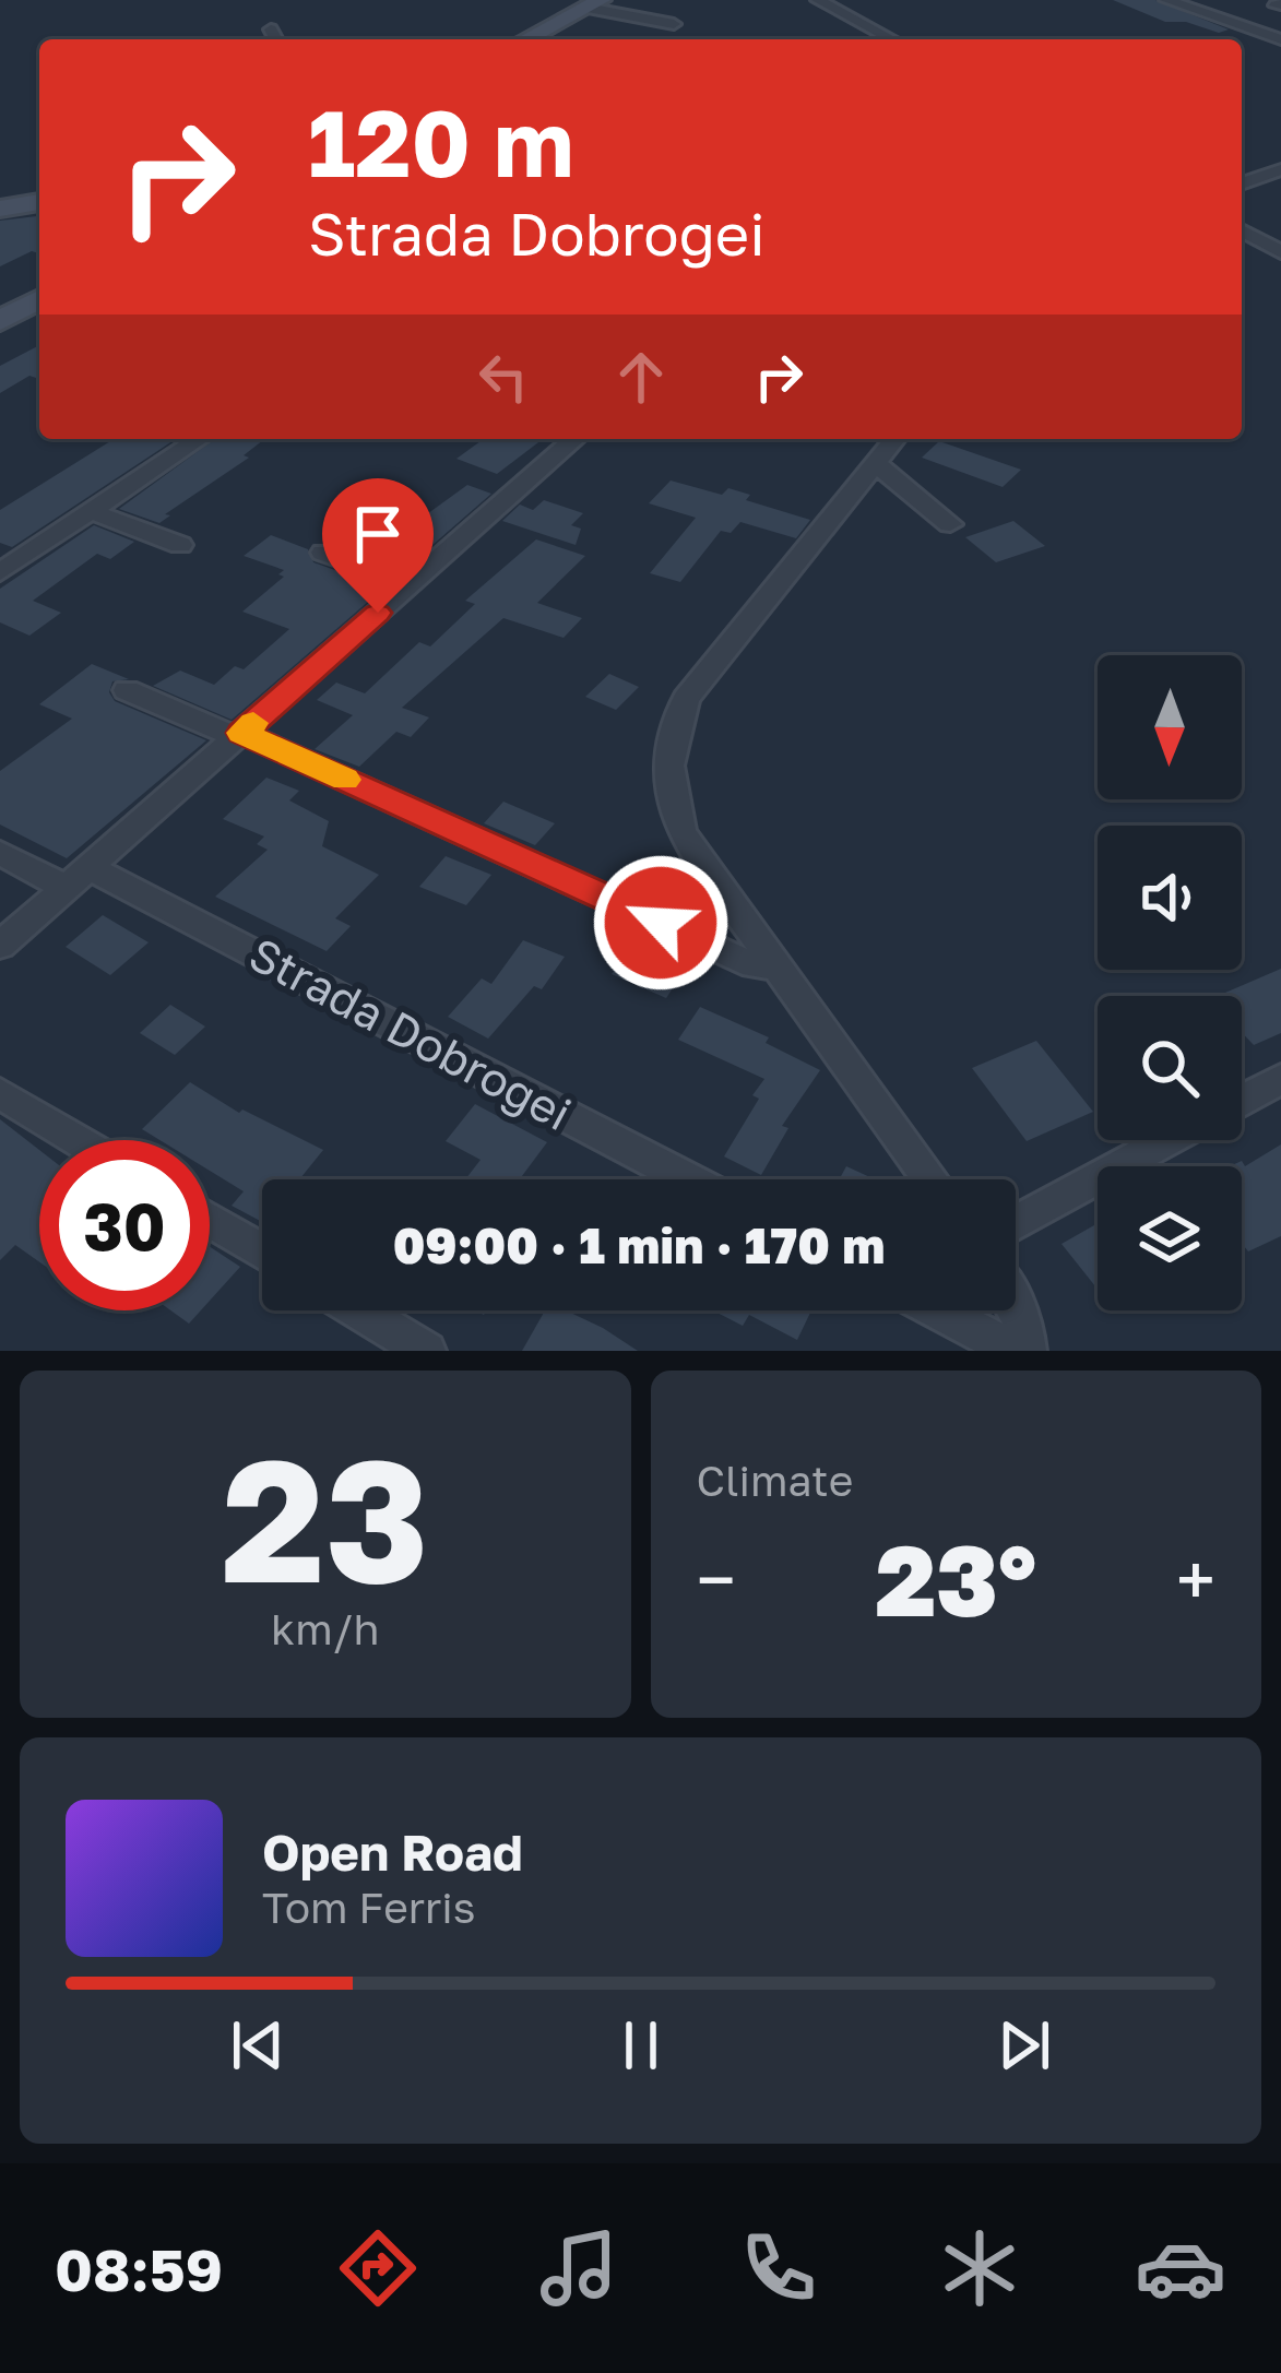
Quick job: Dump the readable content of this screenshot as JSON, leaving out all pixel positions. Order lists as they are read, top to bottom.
{
  "streets": {
    "street": ["Strada Dobrogei"]
  },
  "north": "bottom",
  "page": {
    "turn": ["120 m", "Strada Dobrogei"],
    "limit": "30",
    "trip": "09:00 · 1 min · 170 m",
    "tile": [
      ["23", "km/h"],
      "Climate"
    ],
    "heat": ["−", "23°", "+"],
    "song": ["Open Road", "Tom Ferris"],
    "tabs": "08:59"
  }
}
